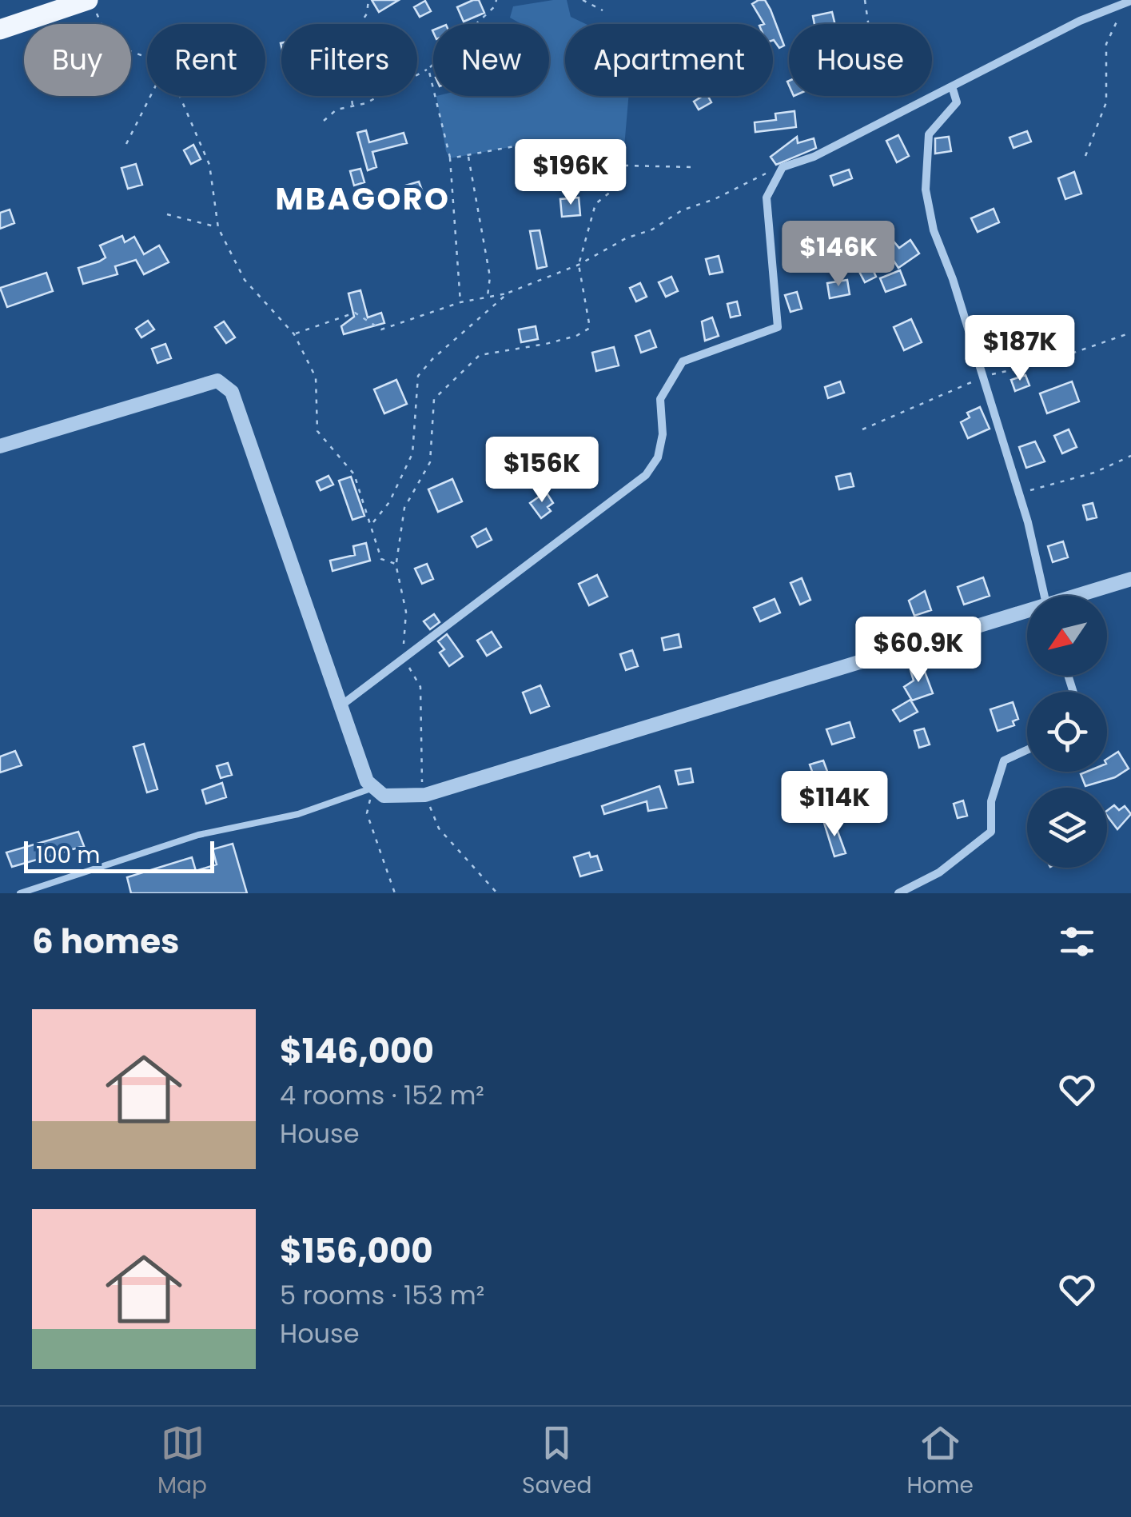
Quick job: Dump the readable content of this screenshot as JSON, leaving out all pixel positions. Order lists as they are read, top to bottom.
{
  "districts": ["MBAGORO"],
  "scale_bar": "100 m",
  "north": "bottom left",
  "page": {
    "chip": [
      "Buy",
      "Rent",
      "Filters",
      "New",
      "Apartment",
      "House"
    ],
    "price": [
      "$196K",
      "$146K",
      "$187K",
      "$156K",
      "$60.9K",
      "$114K"
    ],
    "scale": "100 m",
    "heading": "6 homes",
    "list": [
      {
        "name": "$146,000",
        "note": "4 rooms · 152 m² · House"
      },
      {
        "name": "$156,000",
        "note": "5 rooms · 153 m² · House"
      }
    ],
    "tabs": ["Map", "Saved", "Home"]
  }
}
